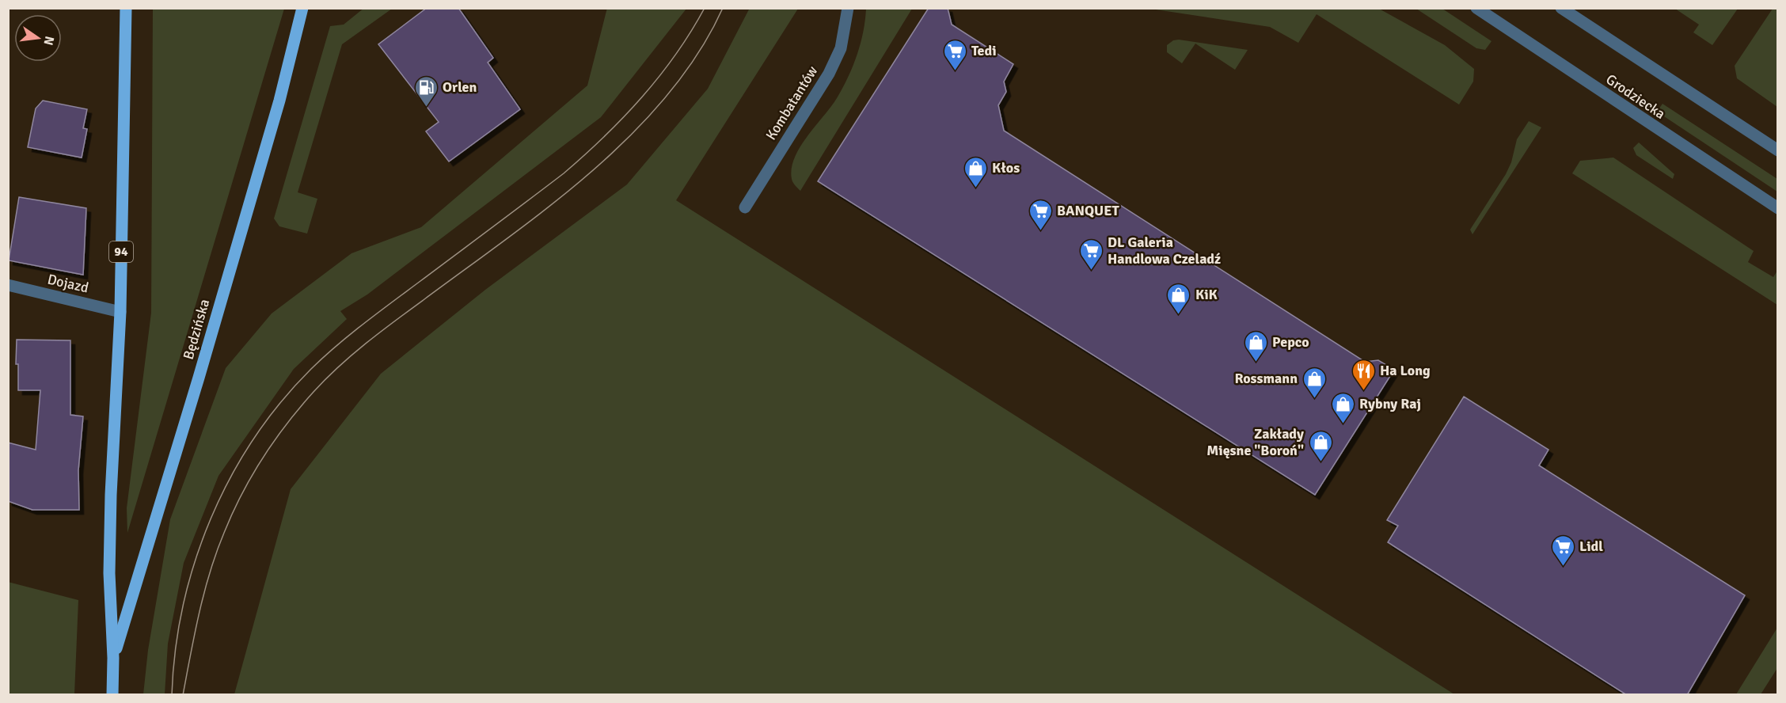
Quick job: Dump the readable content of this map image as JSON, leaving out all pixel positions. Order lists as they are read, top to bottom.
{
  "streets": {
    "main road": ["94", "Będzińska"],
    "street": ["Grodziecka", "Kombatantów", "Dojazd"]
  },
  "crossings": [
    ["Dojazd", "Będzińska"]
  ],
  "places": {
    "supermarket": [
      "Tedi",
      "BANQUET",
      "DL Galeria Handlowa Czeladź",
      "Lidl"
    ],
    "fuel station": ["Orlen"],
    "shop": [
      "Kłos",
      "KiK",
      "Pepco",
      "Rossmann",
      "Rybny Raj",
      "Zakłady Mięsne \"Boroń\""
    ],
    "restaurant": ["Ha Long"]
  },
  "north": "right"
}
